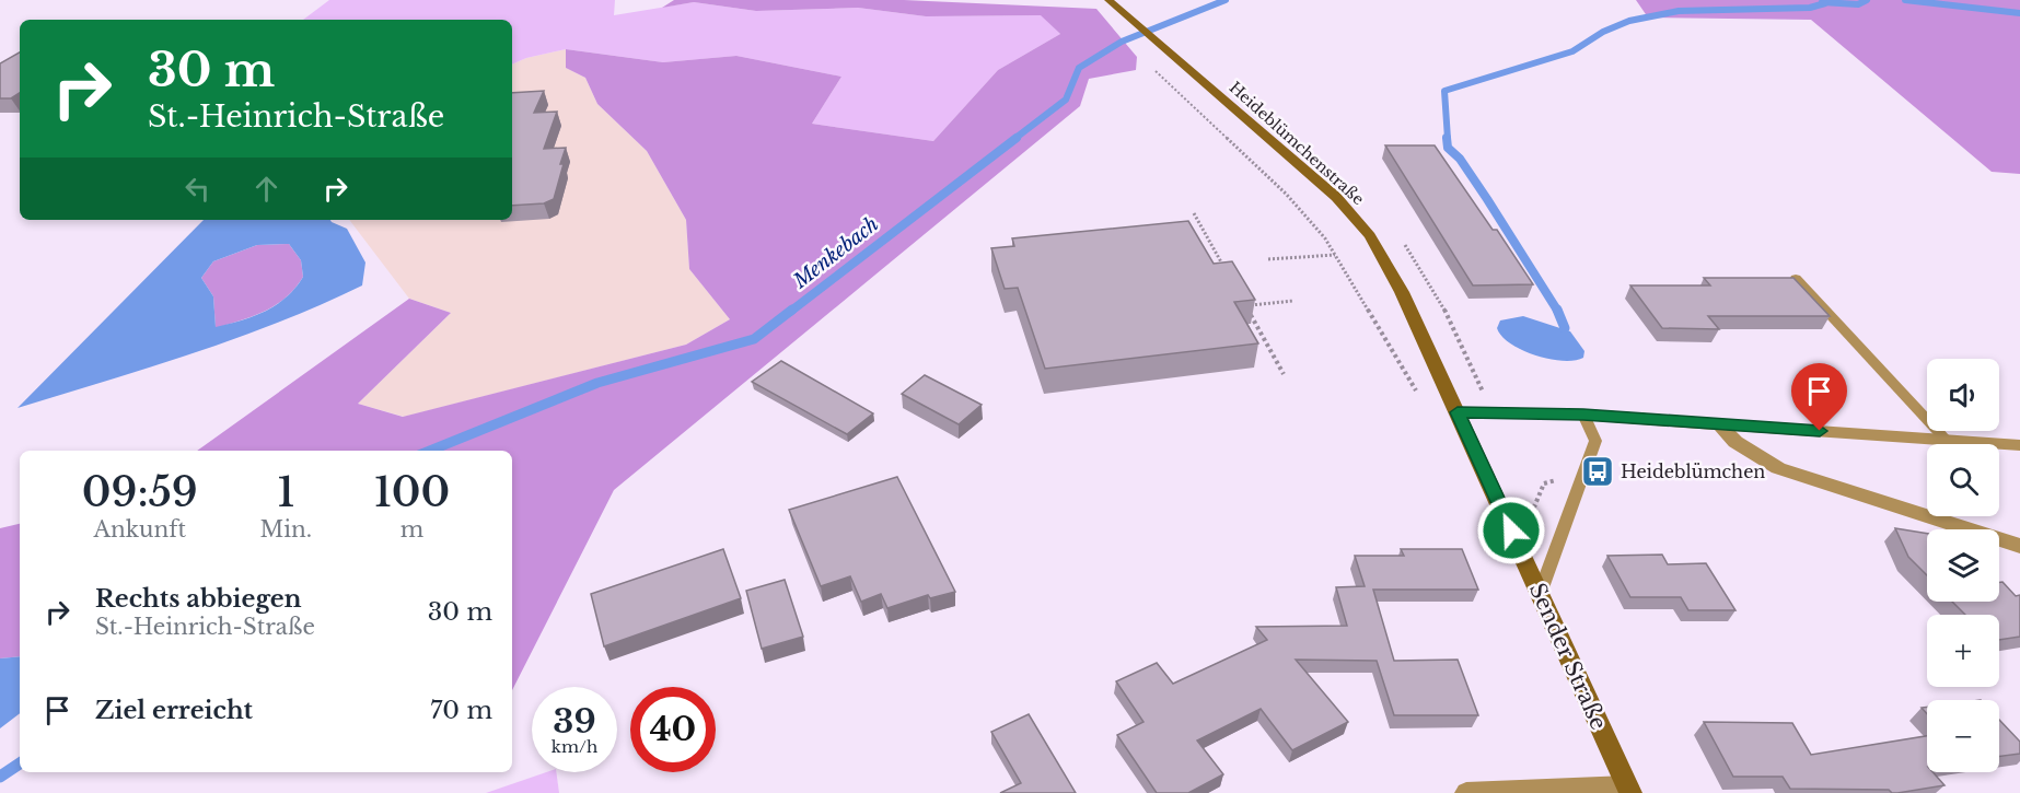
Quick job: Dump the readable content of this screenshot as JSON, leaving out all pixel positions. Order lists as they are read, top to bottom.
{
  "streets": {
    "street": ["Heideblümchenstraße", "Sender Straße"]
  },
  "crossings": [
    ["Heideblümchenstraße", "Sender Straße"]
  ],
  "water": ["Menkebach"],
  "places": {
    "bus stop": ["Heideblümchen"]
  },
  "page": {
    "turn": ["30 m", "St.-Heinrich-Straße"],
    "map_buttons": ["+", "−"],
    "eta": [
      "09:59",
      "Ankunft",
      "1",
      "Min.",
      "100",
      "m"
    ],
    "list": [
      {
        "name": "Rechts abbiegen",
        "note": "St.-Heinrich-Straße",
        "value": "30 m"
      },
      {
        "name": "Ziel erreicht",
        "value": "70 m"
      }
    ],
    "speed": "39 km/h",
    "limit": "40"
  }
}
